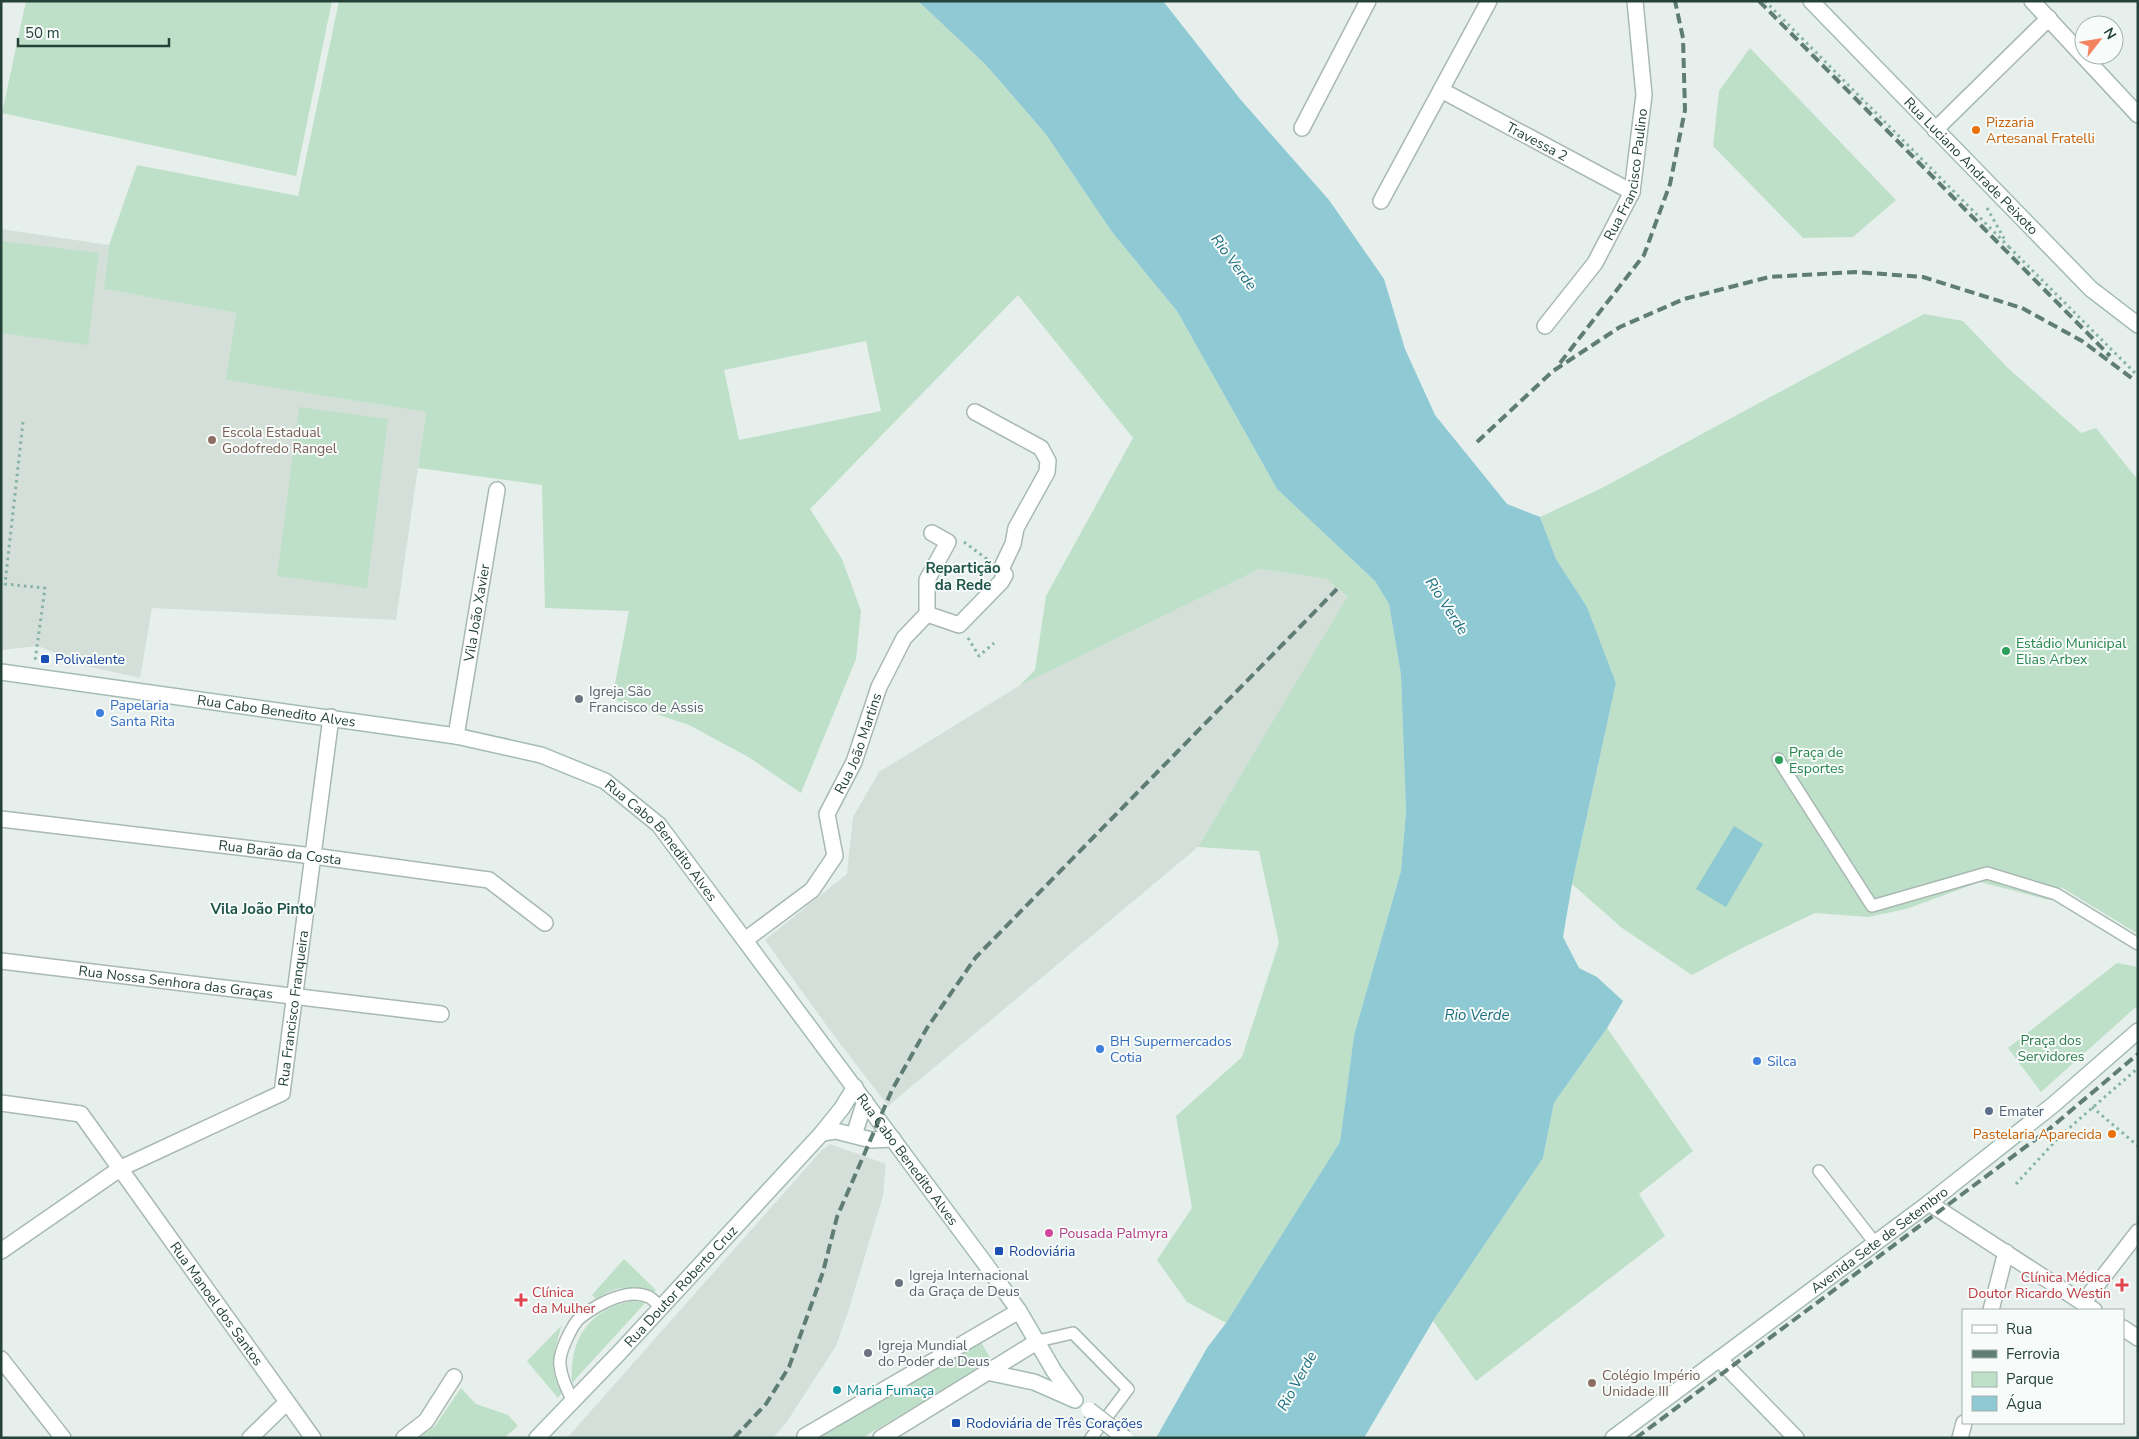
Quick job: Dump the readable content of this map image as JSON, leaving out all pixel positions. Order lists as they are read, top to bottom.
{
  "streets": {
    "street": [
      "Travessa 2",
      "Rua Luciano Andrade Peixoto",
      "Rua Francisco Paulino",
      "Vila João Xavier",
      "Rua Cabo Benedito Alves",
      "Rua João Martins",
      "Rua Barão da Costa",
      "Rua Nossa Senhora das Graças",
      "Rua Francisco Franqueira",
      "Avenida Sete de Setembro",
      "Rua Doutor Roberto Cruz",
      "Rua Manoel dos Santos"
    ]
  },
  "crossings": [
    ["Travessa 2", "Rua Francisco Paulino"],
    ["Vila João Xavier", "Rua Cabo Benedito Alves"],
    ["Rua Cabo Benedito Alves", "Rua João Martins"],
    ["Rua Cabo Benedito Alves", "Rua Francisco Franqueira"],
    ["Rua Cabo Benedito Alves", "Rua Doutor Roberto Cruz"],
    ["Rua Barão da Costa", "Rua Francisco Franqueira"],
    ["Rua Nossa Senhora das Graças", "Rua Francisco Franqueira"],
    ["Rua Francisco Franqueira", "Rua Manoel dos Santos"]
  ],
  "districts": ["Repartição da Rede", "Vila João Pinto"],
  "water": ["Rio Verde"],
  "parks": ["Praça dos Servidores"],
  "places": {
    "other": [
      "Pizzaria Artesanal Fratelli",
      "Escola Estadual Godofredo Rangel",
      "Estádio Municipal Elias Arbex",
      "Igreja São Francisco de Assis",
      "Papelaria Santa Rita",
      "Praça de Esportes",
      "BH Supermercados Cotia",
      "Silca",
      "Emater",
      "Pastelaria Aparecida",
      "Pousada Palmyra",
      "Igreja Internacional da Graça de Deus",
      "Igreja Mundial do Poder de Deus",
      "Colégio Império Unidade III",
      "Maria Fumaça"
    ],
    "transit": ["Polivalente", "Rodoviária", "Rodoviária de Três Corações"],
    "health": ["Clínica Médica Doutor Ricardo Westin", "Clínica da Mulher"]
  },
  "legend": [
    "Rua",
    "Ferrovia",
    "Parque",
    "Água"
  ],
  "scale_bar": "50 m",
  "north": "top right"
}
